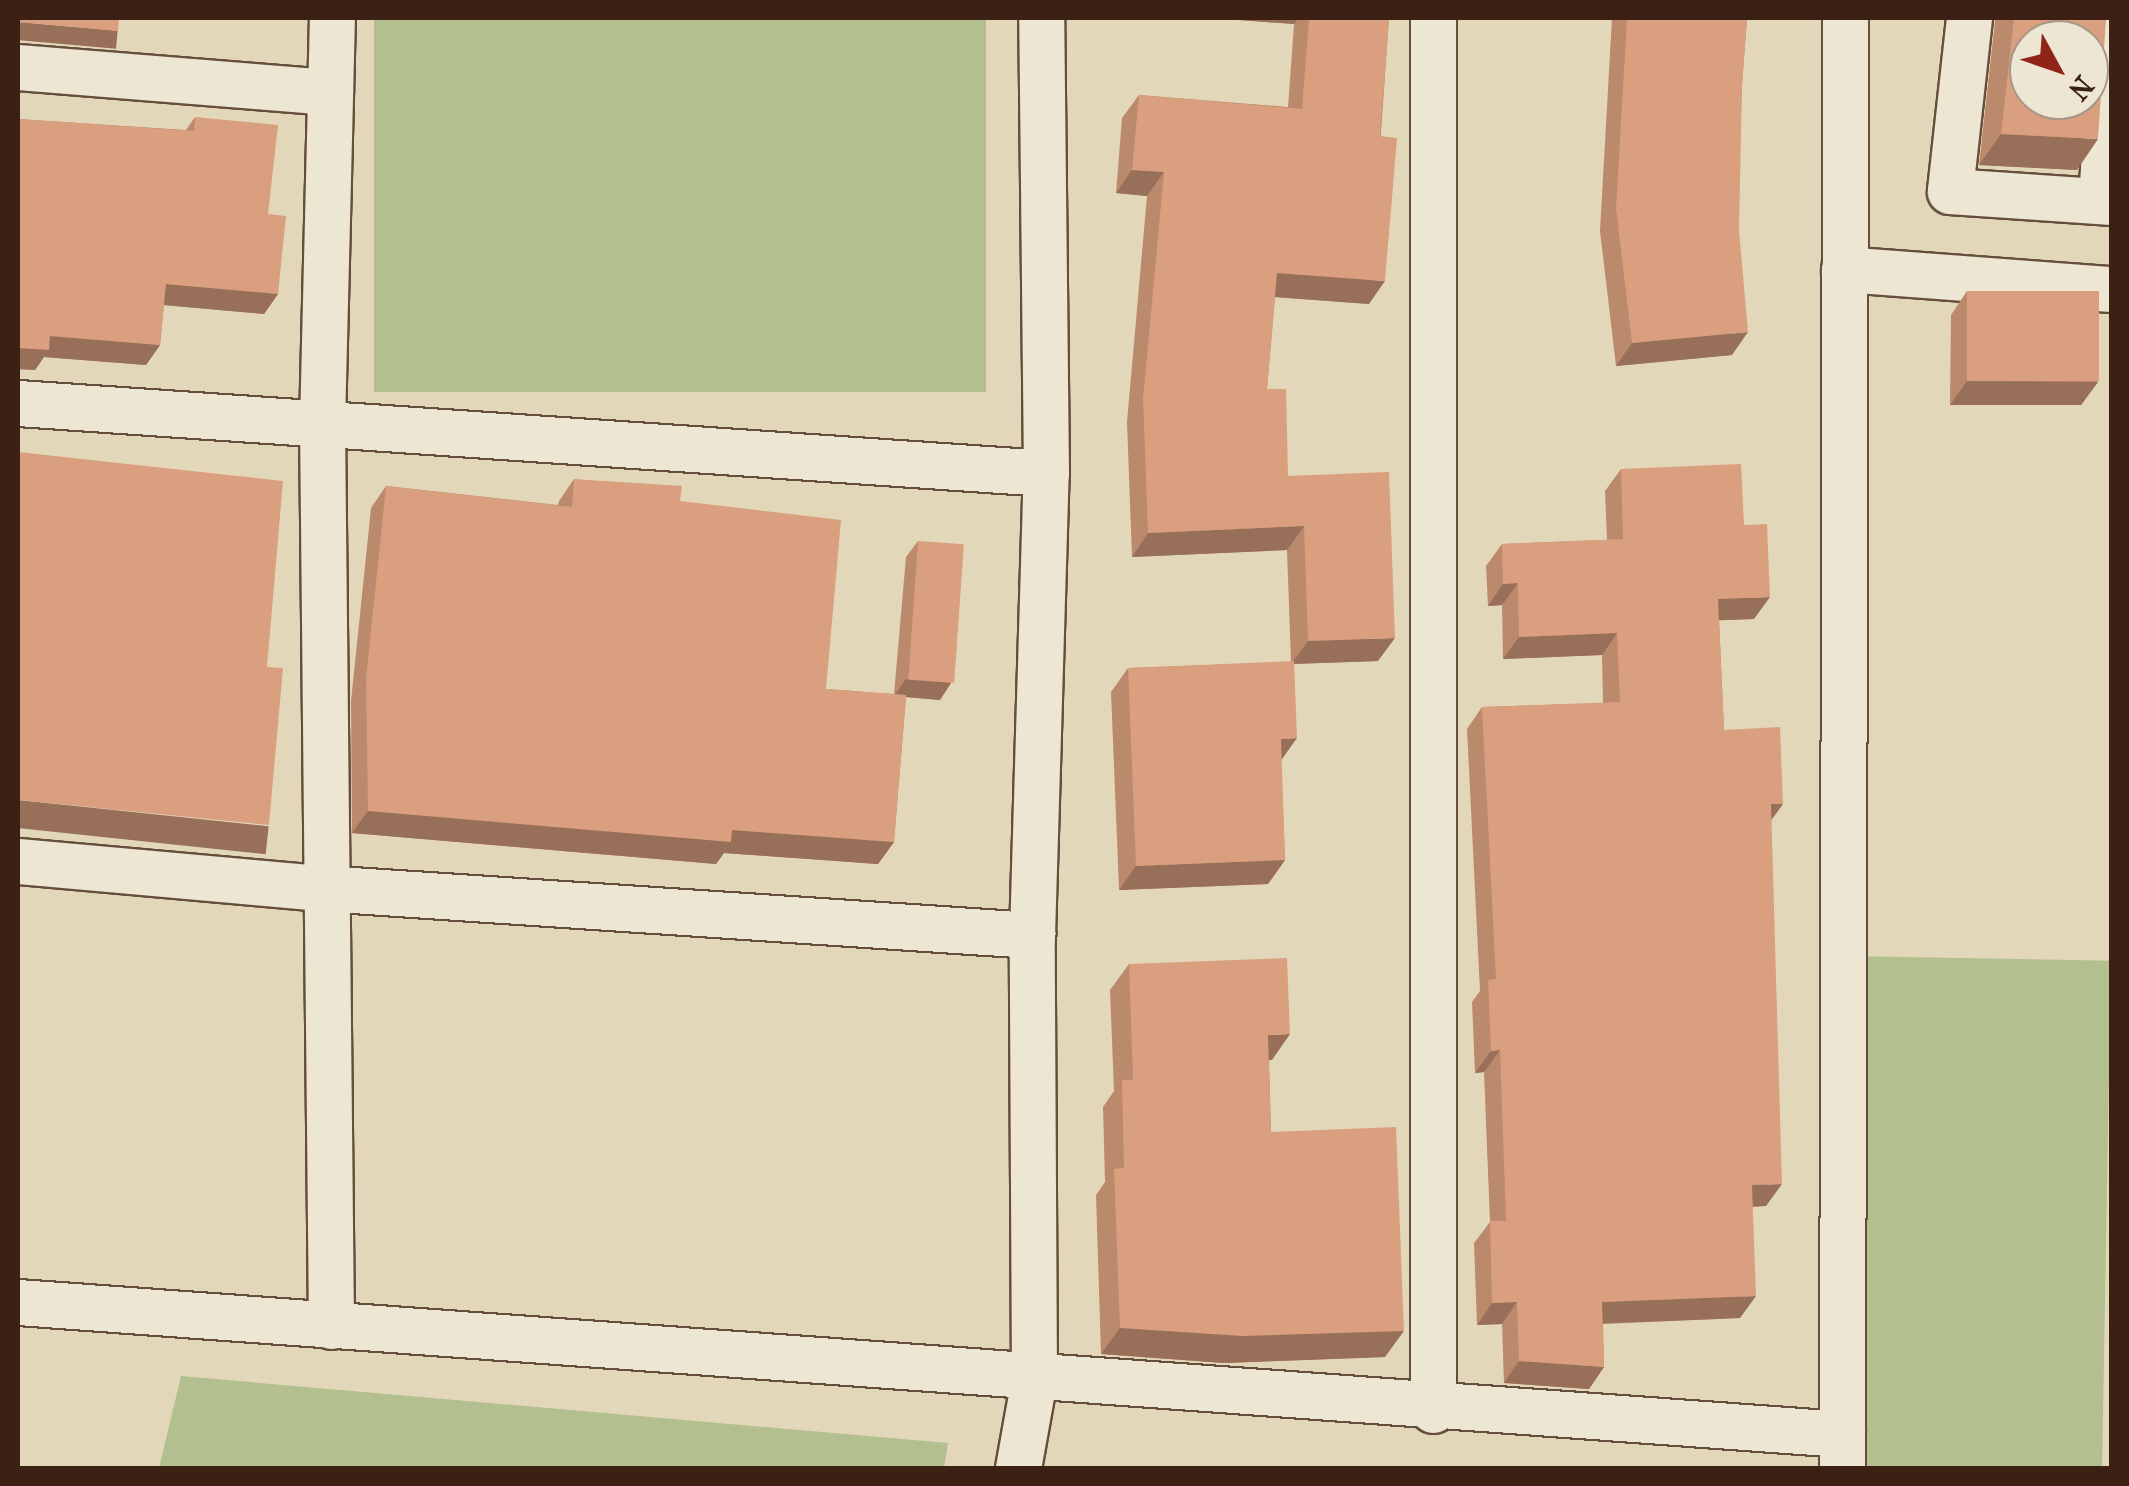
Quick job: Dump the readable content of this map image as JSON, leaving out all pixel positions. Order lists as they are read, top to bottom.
{
  "north": "bottom right"
}
